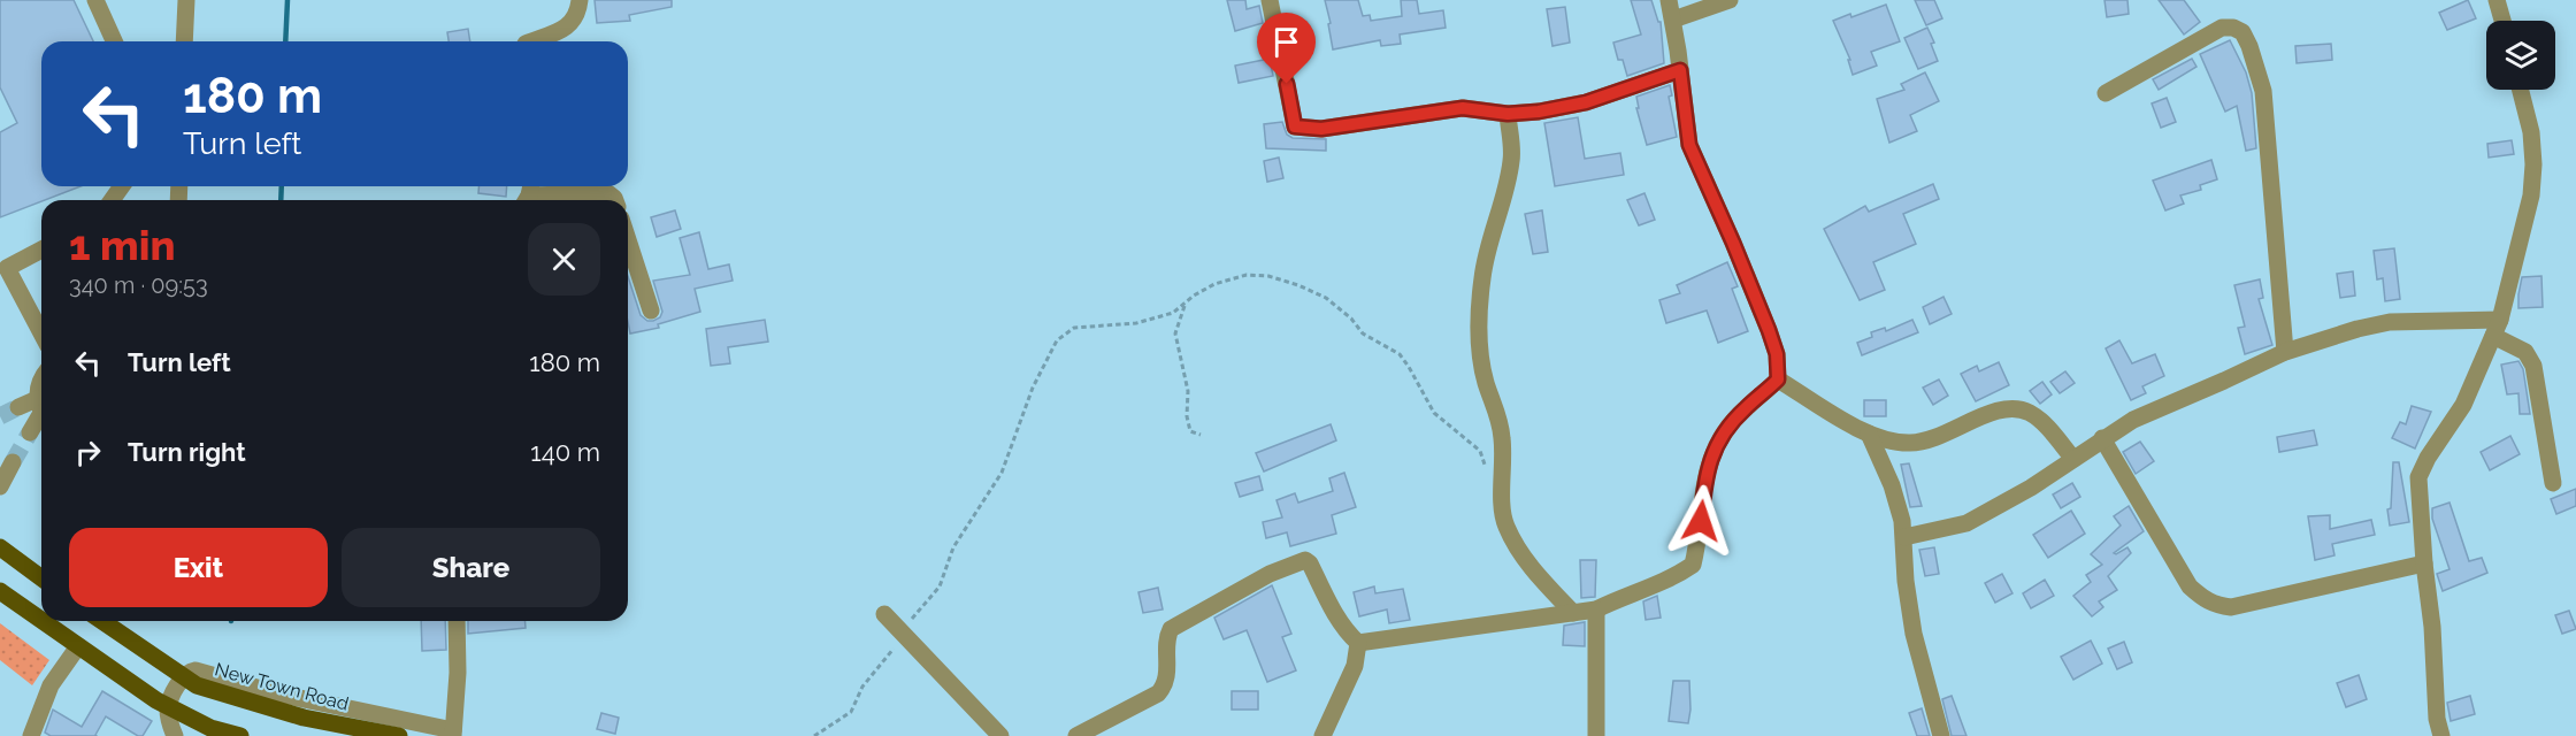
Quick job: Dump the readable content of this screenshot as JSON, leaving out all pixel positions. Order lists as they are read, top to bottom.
{
  "streets": {
    "main road": ["New Town Road"]
  },
  "page": {
    "turn": ["180 m", "Turn left"],
    "heading": ["1 min", "340 m · 09:53"],
    "list": [
      {
        "name": "Turn left",
        "value": "180 m"
      },
      {
        "name": "Turn right",
        "value": "140 m"
      }
    ],
    "buttons": ["Exit", "Share"]
  }
}
